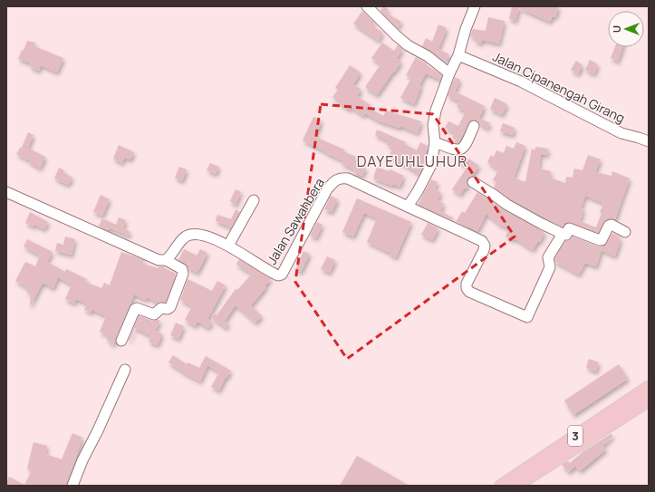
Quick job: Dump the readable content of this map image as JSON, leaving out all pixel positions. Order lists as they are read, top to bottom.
{
  "streets": {
    "main road": ["3"],
    "street": ["Jalan Cipanengah Girang", "Jalan Sawahbera"]
  },
  "districts": ["DAYEUHLUHUR"],
  "north": "left"
}
